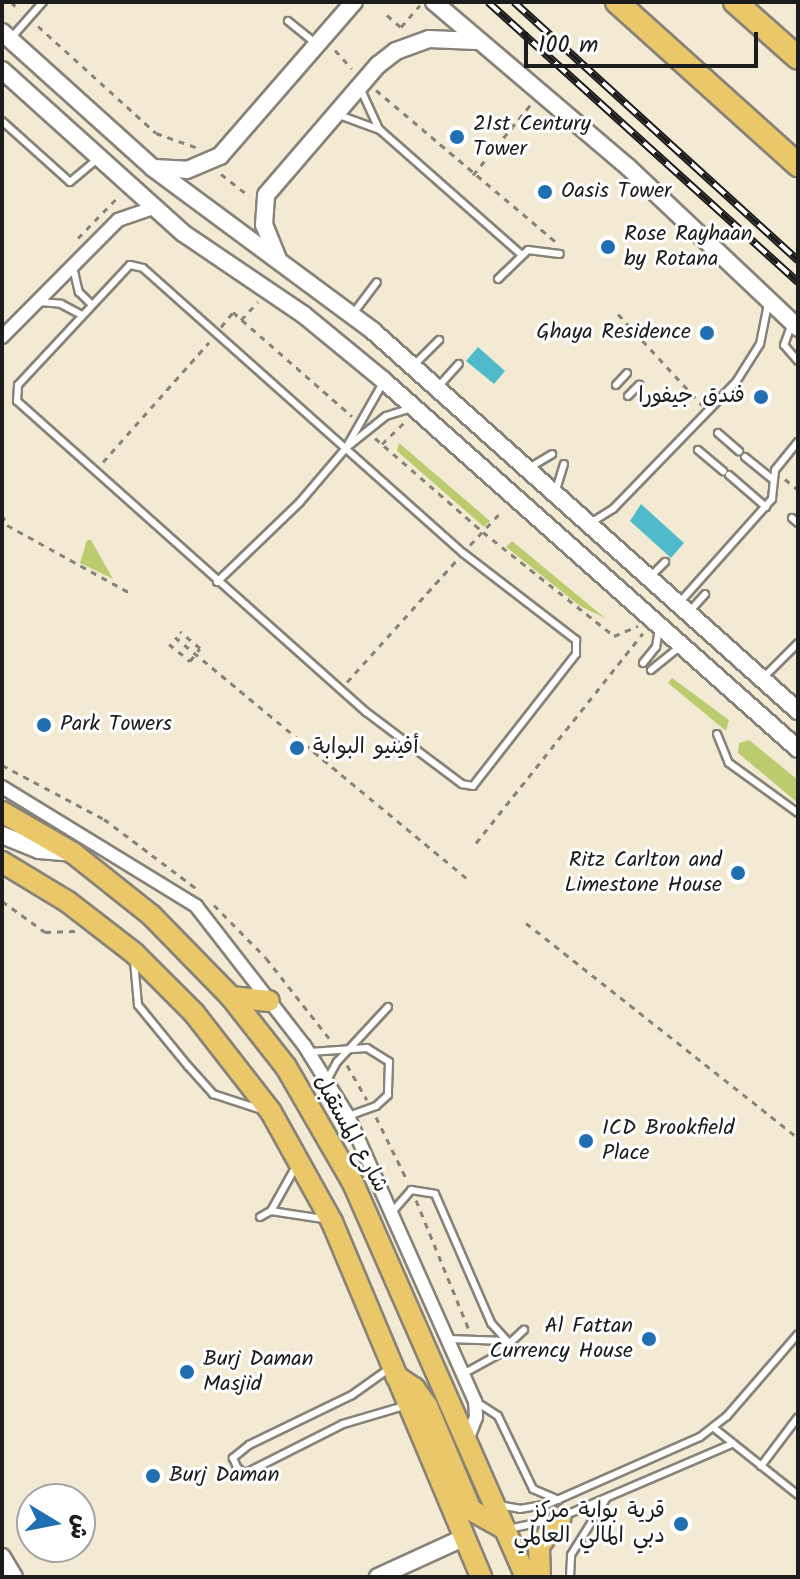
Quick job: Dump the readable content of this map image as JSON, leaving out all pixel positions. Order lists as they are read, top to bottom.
{
  "streets": {
    "main road": ["شارع المستقبل"]
  },
  "places": [
    "21st Century Tower",
    "Oasis Tower",
    "Rose Rayhaan by Rotana",
    "Ghaya Residence",
    "فندق جيفورا",
    "Park Towers",
    "أفينيو البوابة",
    "Ritz Carlton and Limestone House",
    "ICD Brookfield Place",
    "Al Fattan Currency House",
    "Burj Daman Masjid",
    "Burj Daman",
    "قرية بوابة مركز دبي المالي العالمي"
  ],
  "scale_bar": "100 m",
  "north": "right"
}
